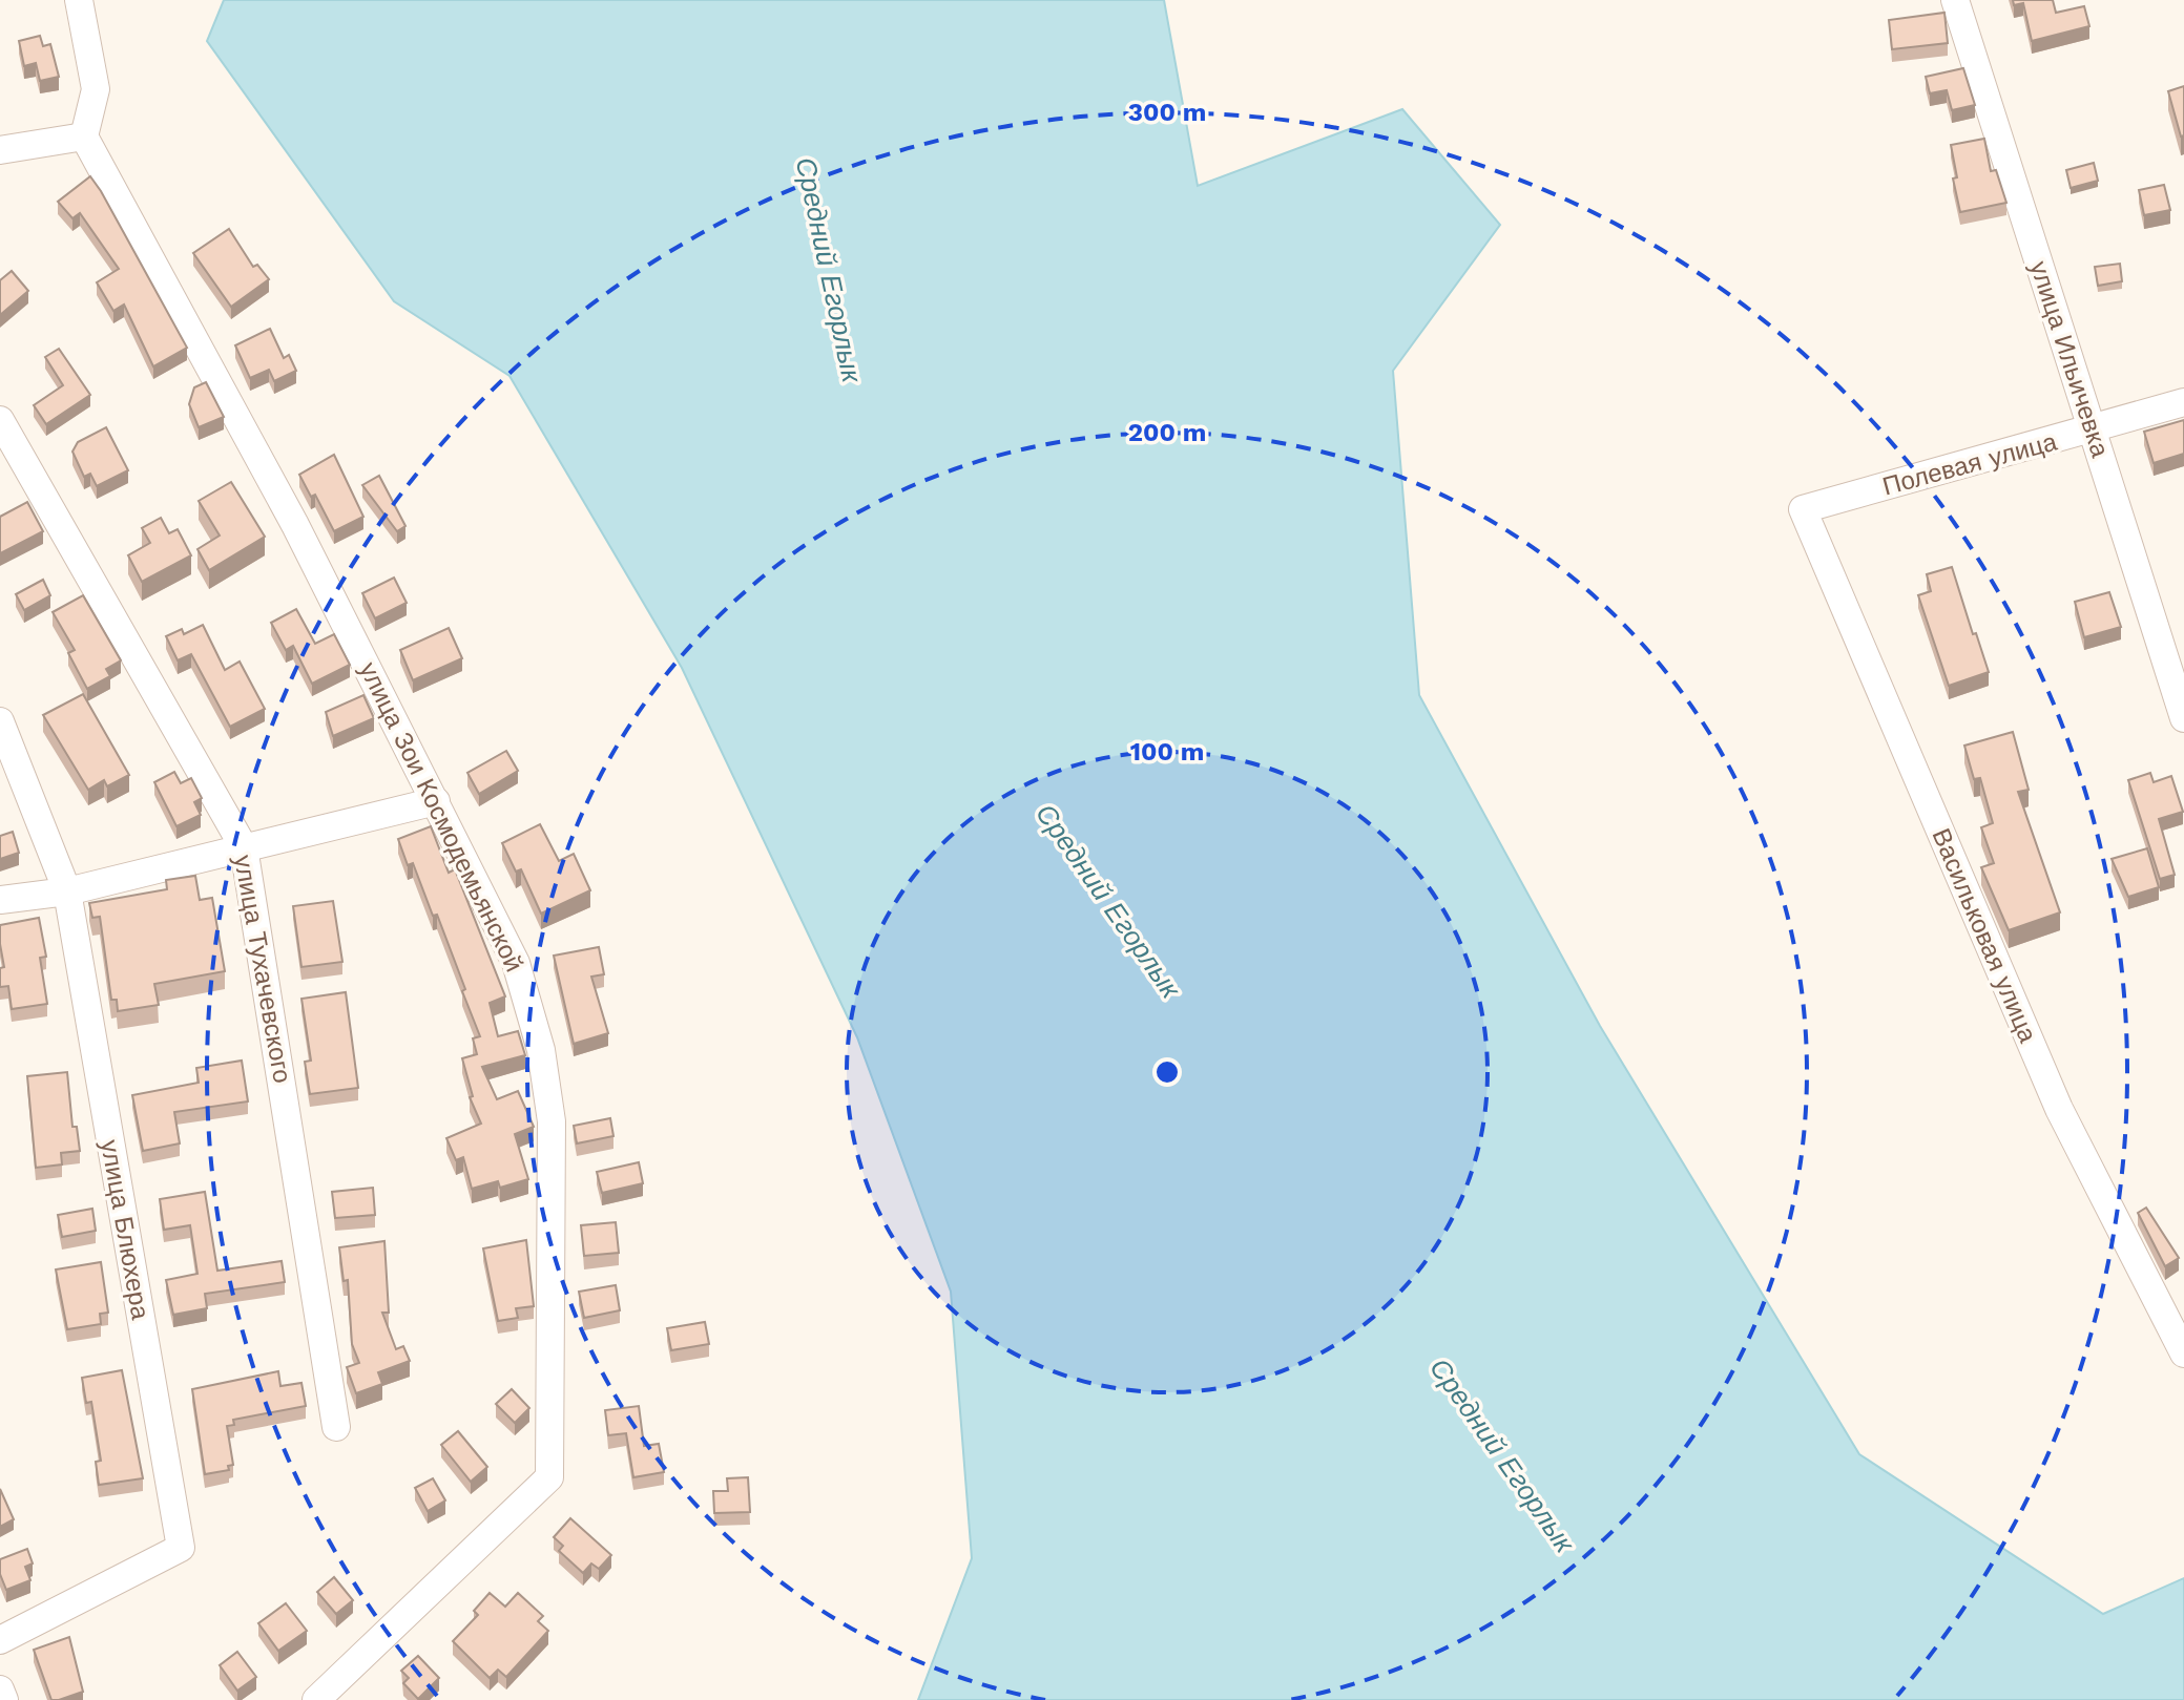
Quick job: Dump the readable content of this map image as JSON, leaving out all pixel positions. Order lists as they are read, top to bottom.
{
  "streets": {
    "street": [
      "улица Ильичевка",
      "Полевая улица",
      "улица Зои Космодемьянской",
      "Васильковая улица",
      "улица Тухачевского",
      "улица Блюхера"
    ]
  },
  "crossings": [
    ["улица Ильичевка", "Полевая улица"],
    ["Полевая улица", "Васильковая улица"]
  ],
  "water": ["Средний Егорлык"],
  "rings": ["300 m", "200 m", "100 m"]
}
